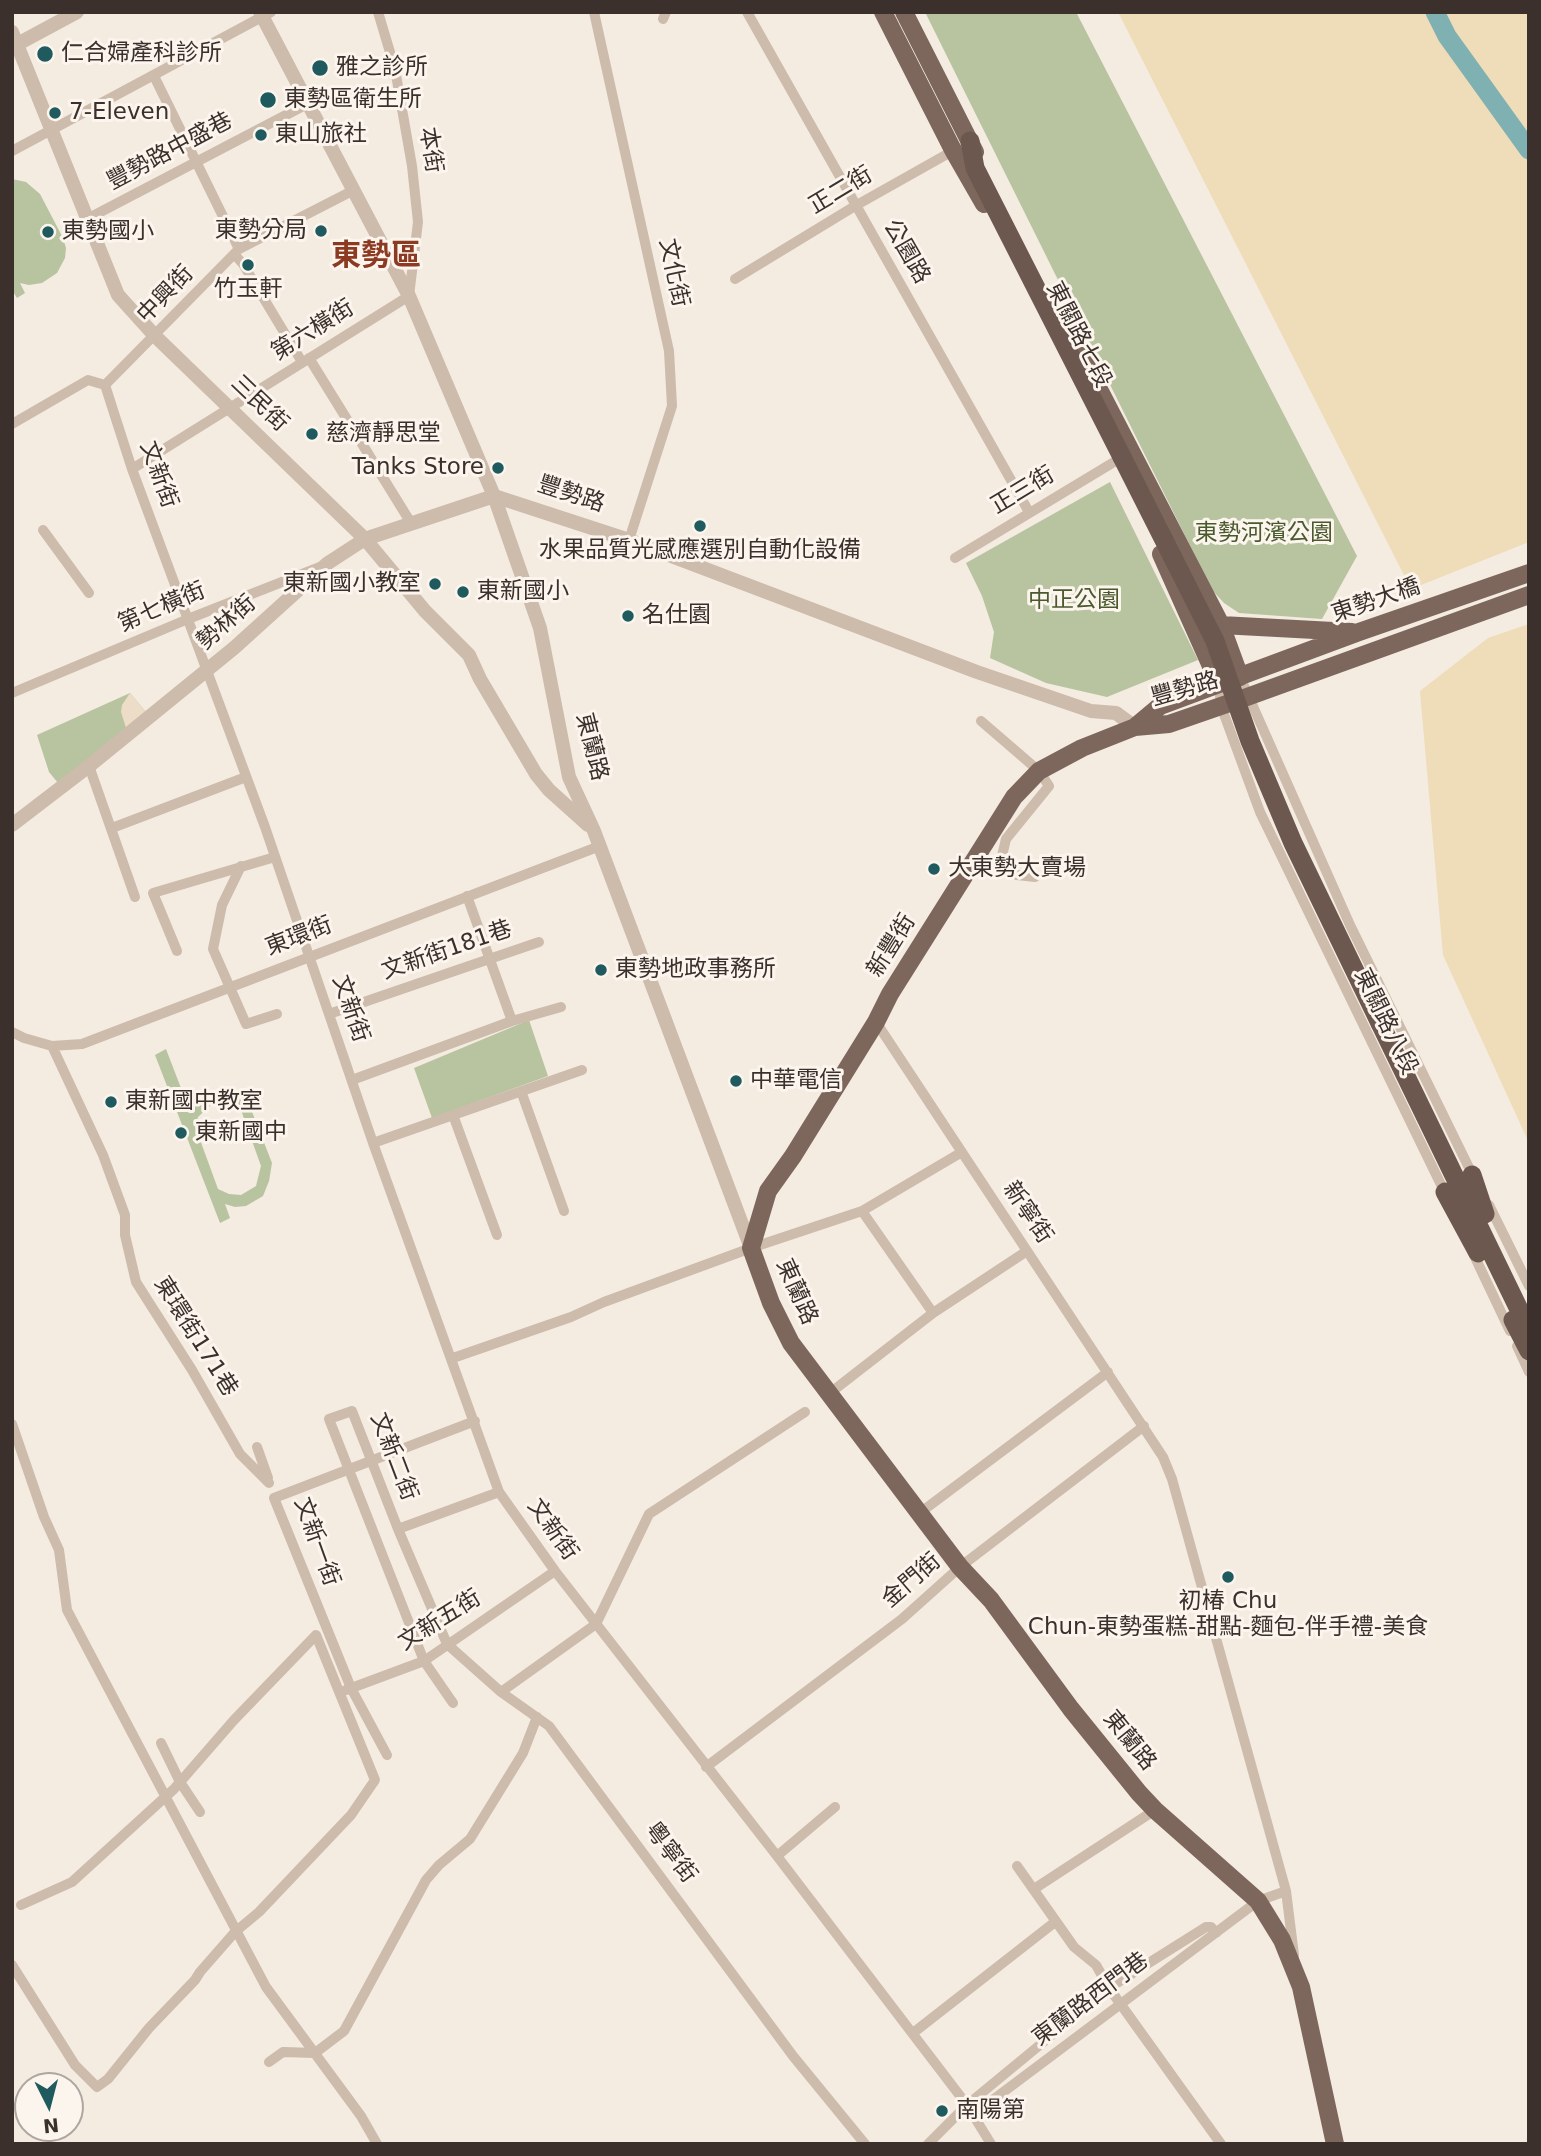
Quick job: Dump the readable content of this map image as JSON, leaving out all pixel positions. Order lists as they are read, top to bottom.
{
  "streets": {
    "main road": [
      "東關路七段",
      "豐勢路",
      "東勢大橋",
      "東蘭路",
      "新豐街"
    ],
    "street": [
      "本街",
      "豐勢路中盛巷",
      "正二街",
      "公園路",
      "文化街",
      "中興街",
      "第六橫街",
      "三民街",
      "文新街",
      "正三街",
      "第七橫街",
      "勢林街",
      "東環街",
      "文新街181巷",
      "東關路八段",
      "新寧街",
      "東環街171巷",
      "文新二街",
      "文新一街",
      "金門街",
      "文新五街",
      "粵寧街",
      "東蘭路西門巷"
    ]
  },
  "crossings": [
    ["本街", "第六橫街"],
    ["豐勢路中盛巷", "三民街"],
    ["正二街", "公園路"],
    ["正二街", "東關路七段"],
    ["公園路", "正三街"],
    ["文化街", "豐勢路"],
    ["中興街", "三民街"],
    ["中興街", "文新街"],
    ["第六橫街", "三民街"],
    ["第六橫街", "文新街"],
    ["東關路七段", "正三街"],
    ["東關路七段", "豐勢路"],
    ["東關路七段", "東勢大橋"],
    ["東關路七段", "東關路八段"],
    ["三民街", "勢林街"],
    ["三民街", "東蘭路"],
    ["文新街", "第七橫街"],
    ["文新街", "勢林街"],
    ["文新街", "東環街"],
    ["文新街", "文新街181巷"],
    ["文新街", "文新一街"],
    ["文新街", "文新五街"],
    ["豐勢路", "東勢大橋"],
    ["豐勢路", "勢林街"],
    ["豐勢路", "東蘭路"],
    ["豐勢路", "新豐街"],
    ["豐勢路", "東關路八段"],
    ["東勢大橋", "東關路八段"],
    ["第七橫街", "勢林街"],
    ["勢林街", "東蘭路"],
    ["東蘭路", "東環街"],
    ["東蘭路", "新豐街"],
    ["東蘭路", "新寧街"],
    ["東蘭路", "金門街"],
    ["東蘭路", "東蘭路西門巷"],
    ["東環街", "東環街171巷"],
    ["新豐街", "新寧街"],
    ["新寧街", "金門街"],
    ["文新二街", "文新一街"],
    ["文新二街", "文新五街"],
    ["文新二街", "粵寧街"],
    ["文新一街", "文新五街"]
  ],
  "districts": ["東勢區"],
  "parks": ["東勢河濱公園", "中正公園"],
  "places": [
    "仁合婦產科診所",
    "雅之診所",
    "東勢區衛生所",
    "7-Eleven",
    "東山旅社",
    "東勢分局",
    "東勢國小",
    "竹玉軒",
    "慈濟靜思堂",
    "Tanks Store",
    "水果品質光感應選別自動化設備",
    "東新國小教室",
    "東新國小",
    "名仕園",
    "大東勢大賣場",
    "東勢地政事務所",
    "中華電信",
    "東新國中教室",
    "東新國中",
    "初椿 Chu Chun-東勢蛋糕-甜點-麵包-伴手禮-美食",
    "南陽第"
  ],
  "north": "bottom"
}
